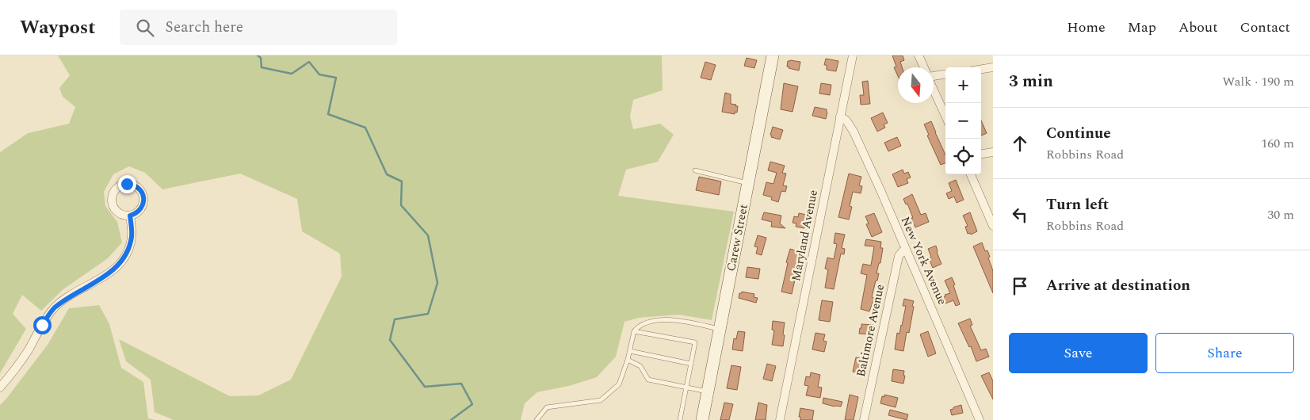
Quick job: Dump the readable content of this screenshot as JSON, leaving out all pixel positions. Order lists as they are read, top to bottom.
{
  "streets": {
    "street": [
      "Maryland Avenue",
      "Carew Street",
      "New York Avenue",
      "Baltimore Avenue"
    ]
  },
  "crossings": [
    ["Maryland Avenue", "New York Avenue"],
    ["New York Avenue", "Baltimore Avenue"]
  ],
  "north": "bottom",
  "page": {
    "header": "Waypost",
    "search": "Search here",
    "nav": [
      "Home",
      "Map",
      "About",
      "Contact"
    ],
    "heading": ["3 min", "Walk · 190 m"],
    "map_buttons": ["+", "−"],
    "list": [
      ["Continue", "Robbins Road", "160 m"],
      ["Turn left", "Robbins Road", "30 m"],
      "Arrive at destination"
    ],
    "buttons": ["Save", "Share"]
  }
}
